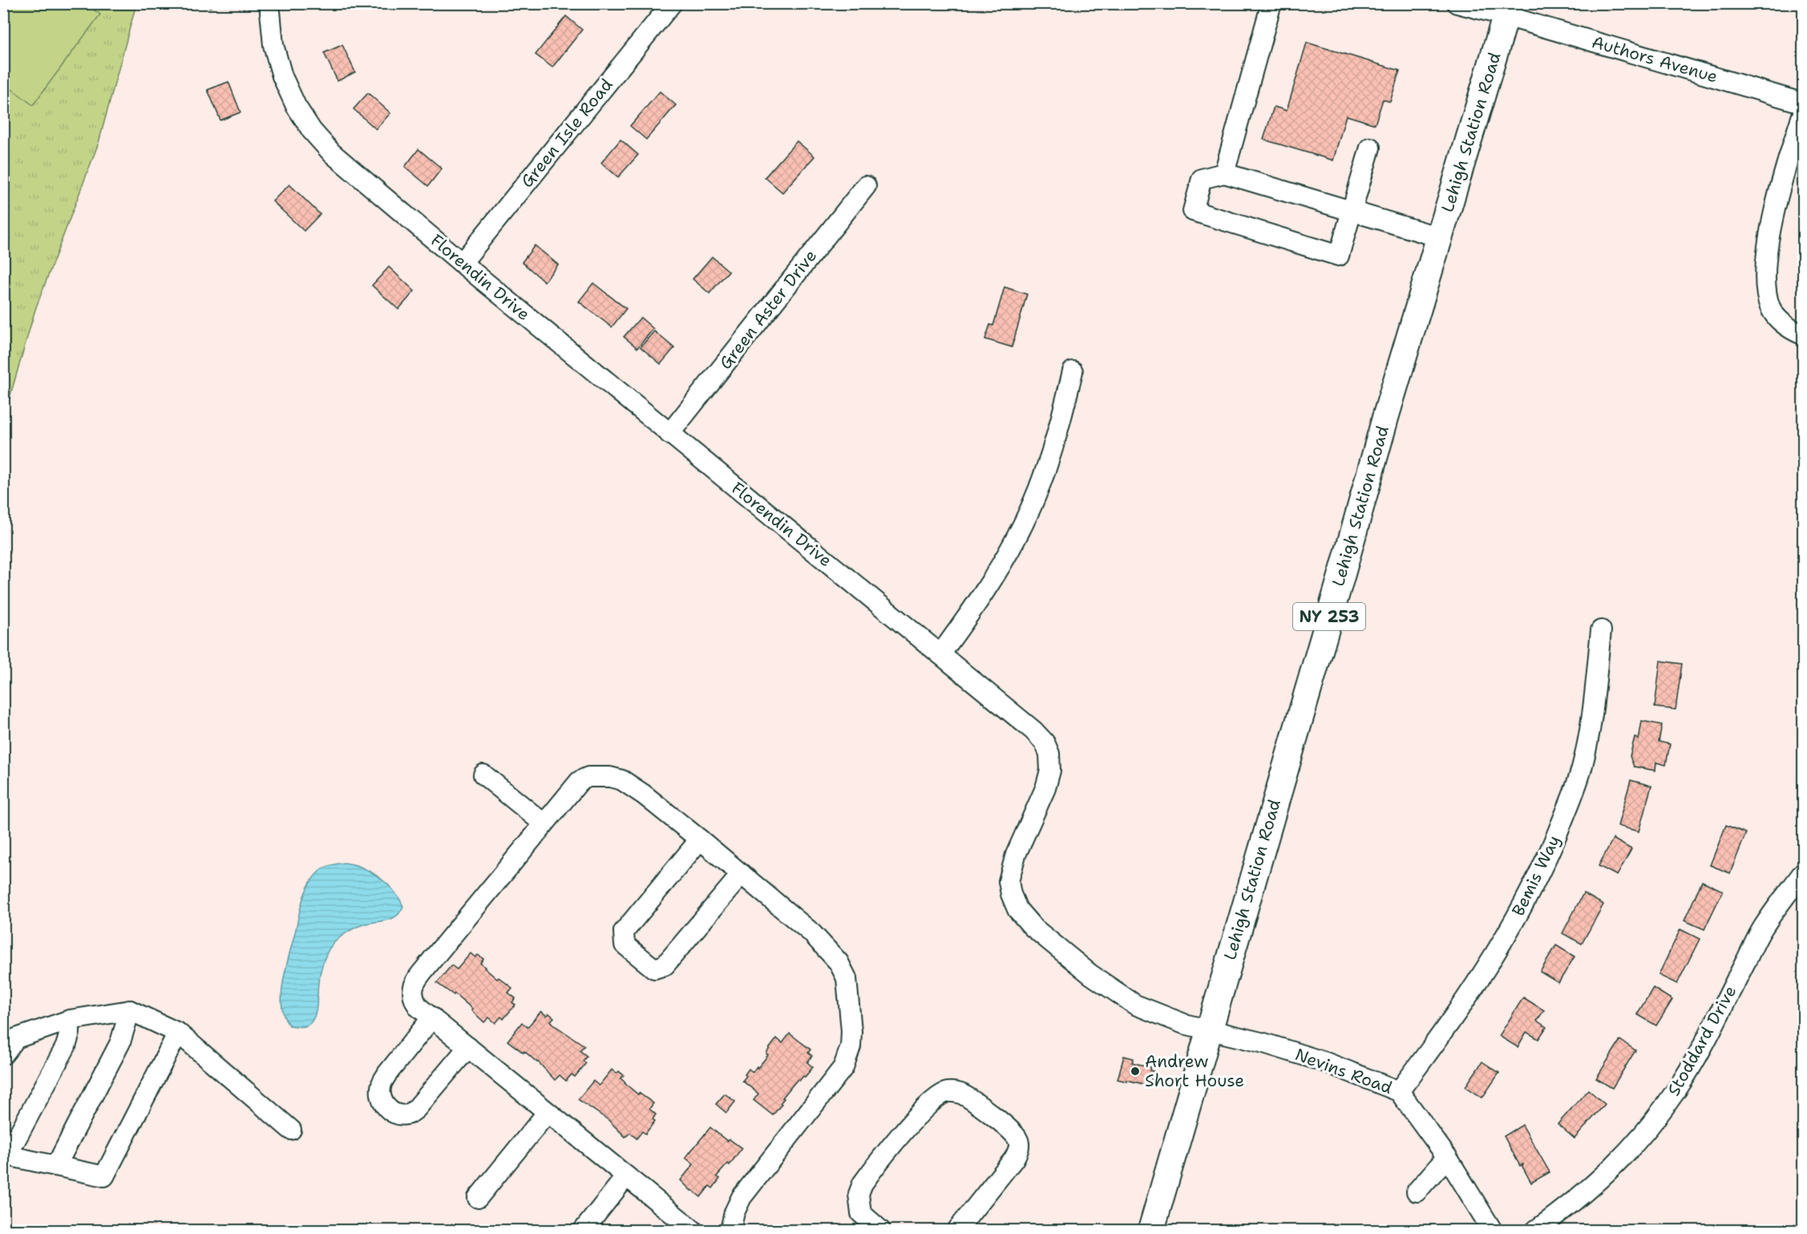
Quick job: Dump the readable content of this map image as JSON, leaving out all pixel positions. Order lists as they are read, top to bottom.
{
  "streets": {
    "main road": ["Lehigh Station Road", "NY 253"],
    "street": [
      "Authors Avenue",
      "Green Isle Road",
      "Florendin Drive",
      "Green Aster Drive",
      "Bemis Way",
      "Stoddard Drive",
      "Nevins Road"
    ]
  },
  "crossings": [
    ["Authors Avenue", "Lehigh Station Road"],
    ["Lehigh Station Road", "Florendin Drive"],
    ["Lehigh Station Road", "Nevins Road"],
    ["Green Isle Road", "Florendin Drive"],
    ["Florendin Drive", "Green Aster Drive"],
    ["Florendin Drive", "Nevins Road"],
    ["Bemis Way", "Nevins Road"]
  ],
  "places": ["Andrew Short House"]
}
